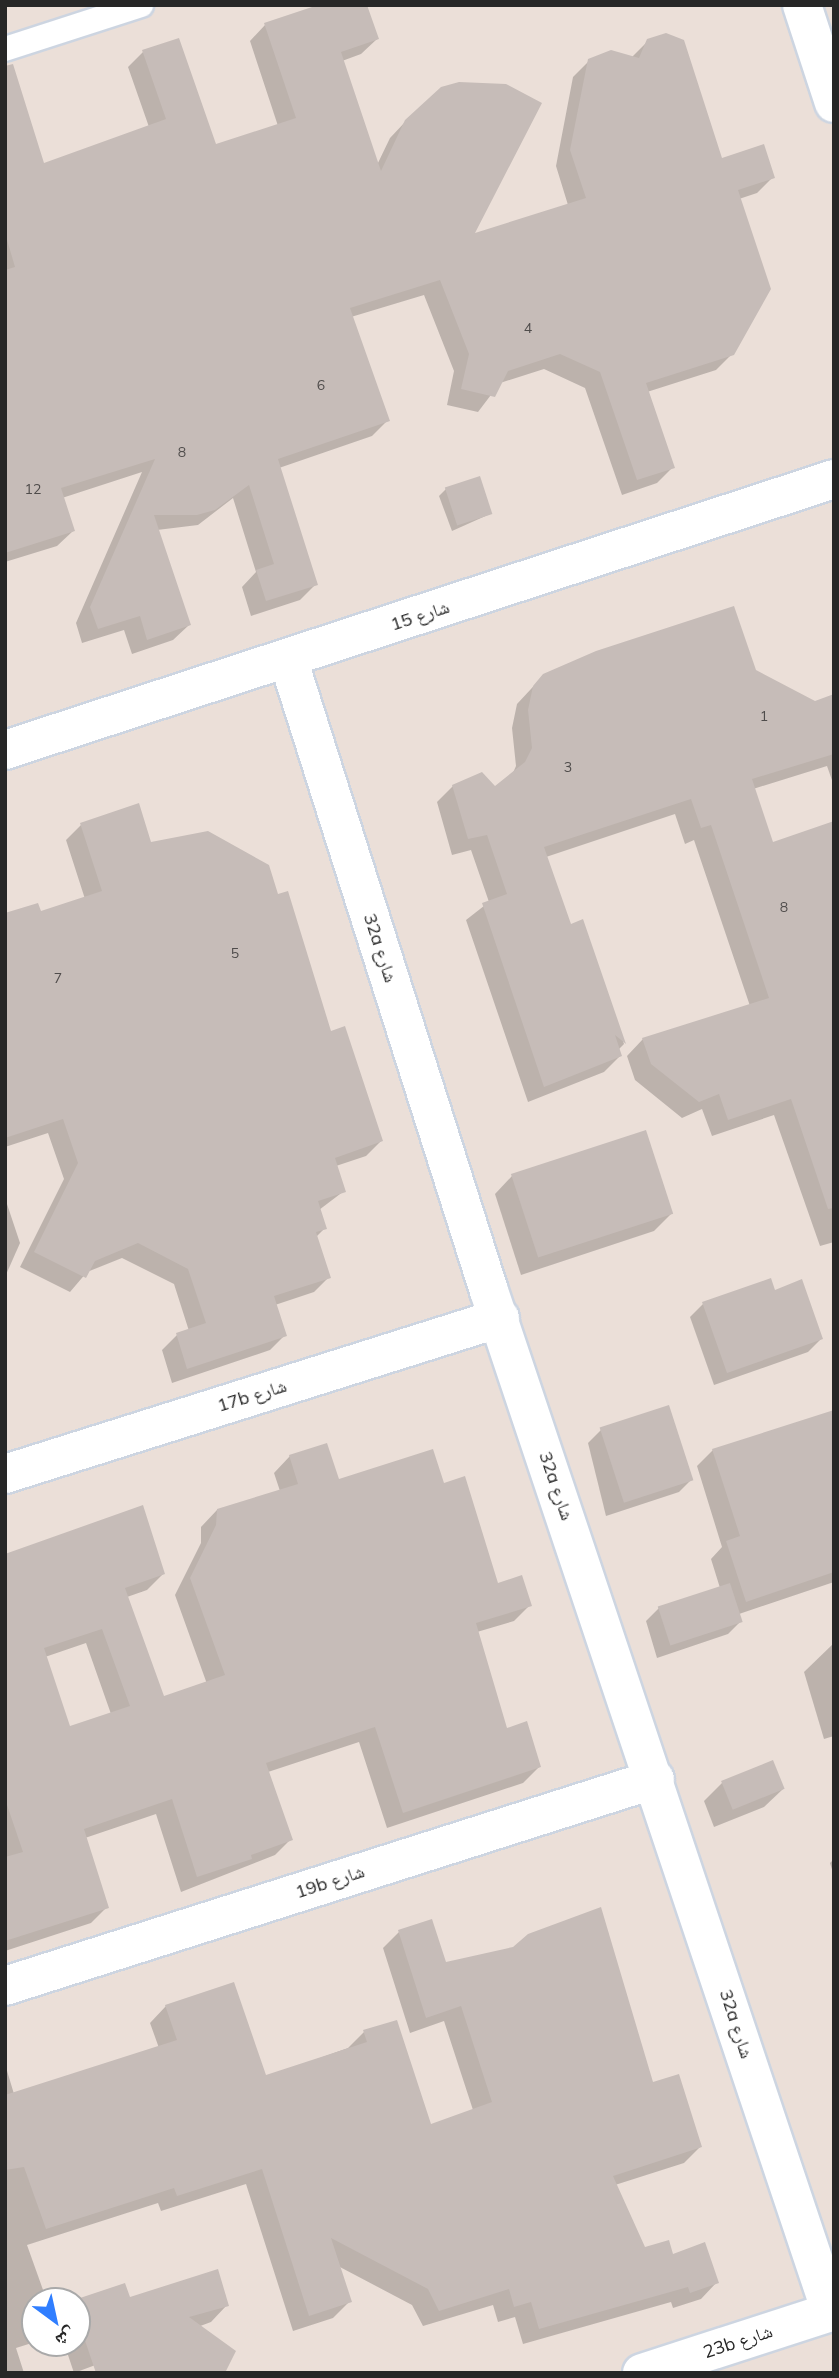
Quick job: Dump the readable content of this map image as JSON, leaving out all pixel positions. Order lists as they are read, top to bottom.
{
  "streets": {
    "street": [
      "شارع 15",
      "32a شارع",
      "17b شارع",
      "19b شارع",
      "23b شارع"
    ]
  },
  "crossings": [
    ["شارع 15", "32a شارع"],
    ["32a شارع", "17b شارع"],
    ["32a شارع", "19b شارع"],
    ["32a شارع", "23b شارع"]
  ],
  "house_numbers": [
    "4",
    "6",
    "8",
    "12",
    "1",
    "3",
    "8",
    "5",
    "7"
  ],
  "north": "bottom right"
}
